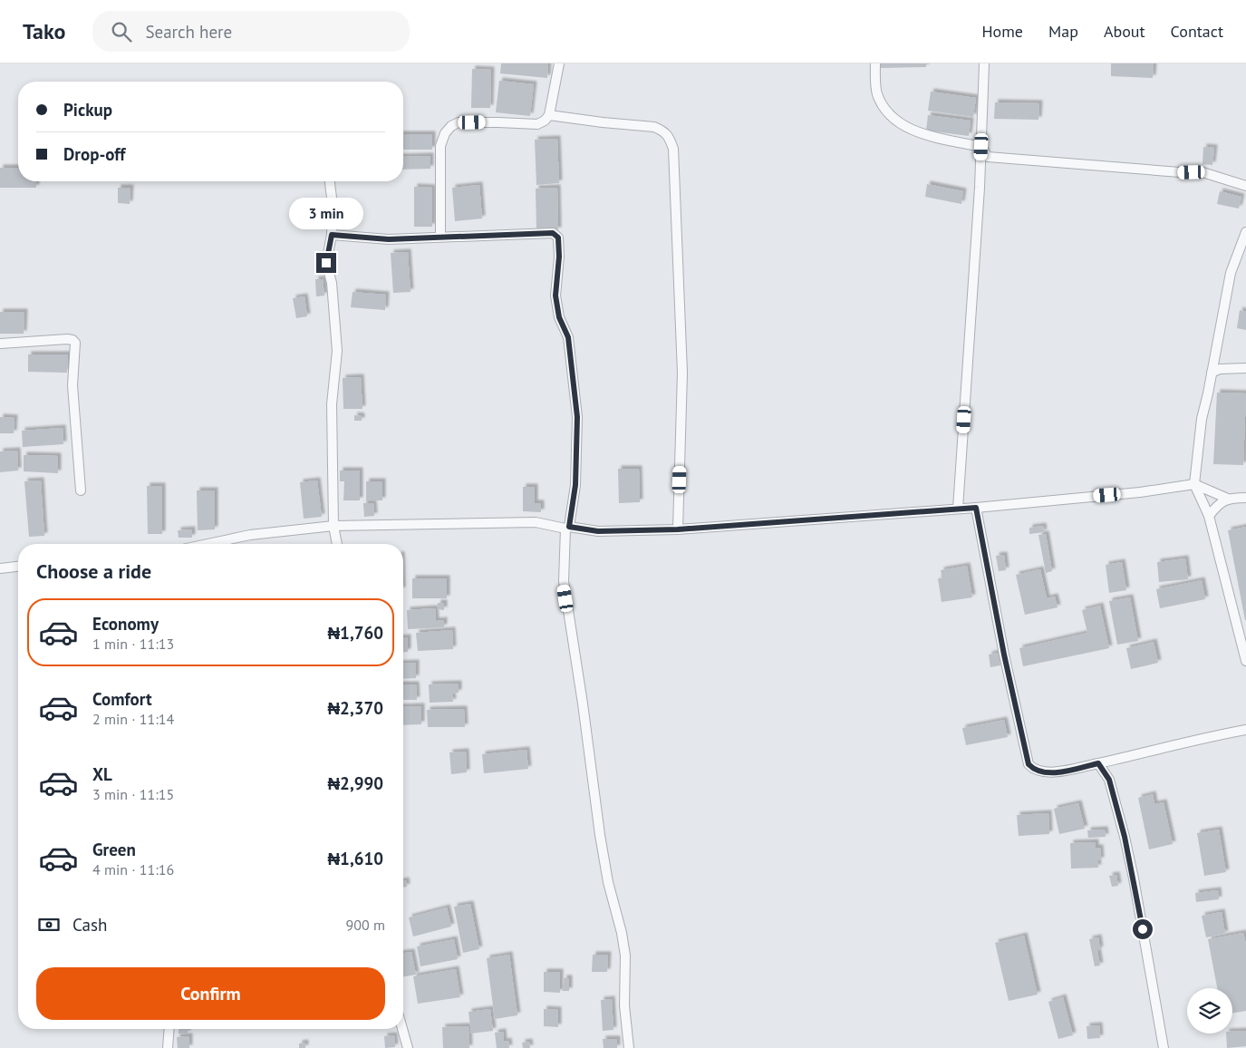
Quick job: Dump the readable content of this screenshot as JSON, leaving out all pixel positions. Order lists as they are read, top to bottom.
{
  "page": {
    "header": "Tako",
    "search": "Search here",
    "nav": [
      "Home",
      "Map",
      "About",
      "Contact"
    ],
    "banner": ["Pickup", "Drop-off"],
    "bubble": "3 min",
    "heading": "Choose a ride",
    "list": [
      {
        "name": "Economy",
        "note": "1 min · 11:13",
        "value": "₦1,760"
      },
      {
        "name": "Comfort",
        "note": "2 min · 11:14",
        "value": "₦2,370"
      },
      {
        "name": "XL",
        "note": "3 min · 11:15",
        "value": "₦2,990"
      },
      {
        "name": "Green",
        "note": "4 min · 11:16",
        "value": "₦1,610"
      }
    ],
    "pay": ["Cash", "900 m"],
    "buttons": "Confirm"
  }
}
